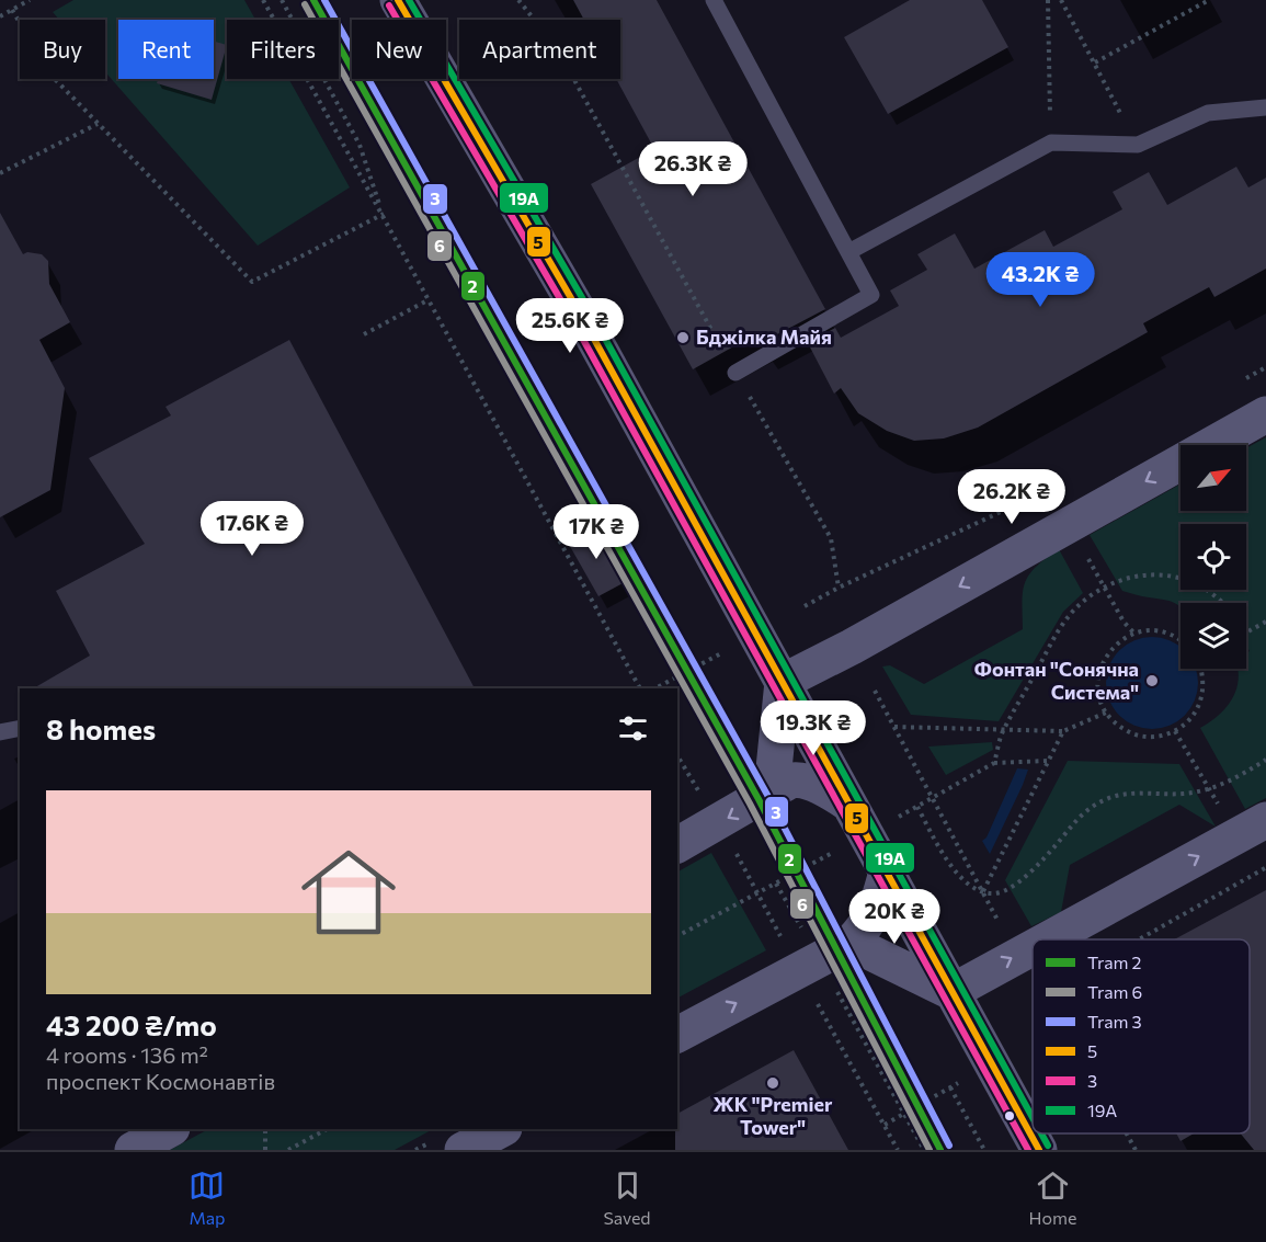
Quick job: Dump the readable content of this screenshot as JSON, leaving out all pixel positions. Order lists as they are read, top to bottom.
{
  "places": ["Бджілка Майя", "Фонтан \"Сонячна Система\"", "ЖК \"Premier Tower\""],
  "lines": [
    "tram line 2",
    "tram line 3",
    "transit line 5",
    "transit line 19А",
    "tram line 6",
    "transit line 3"
  ],
  "legend": [
    "Tram 2",
    "Tram 6",
    "Tram 3",
    "5",
    "3",
    "19А"
  ],
  "north": "top right",
  "page": {
    "chip": [
      "Buy",
      "Rent",
      "Filters",
      "New",
      "Apartment"
    ],
    "price": [
      "26.3K ₴",
      "43.2K ₴",
      "25.6K ₴",
      "26.2K ₴",
      "17.6K ₴",
      "17K ₴",
      "19.3K ₴",
      "20K ₴"
    ],
    "heading": "8 homes",
    "list": [
      {
        "name": "43 200 ₴/mo",
        "note": "4 rooms · 136 m² · проспект Космонавтів"
      }
    ],
    "tabs": ["Map", "Saved", "Home"]
  }
}
